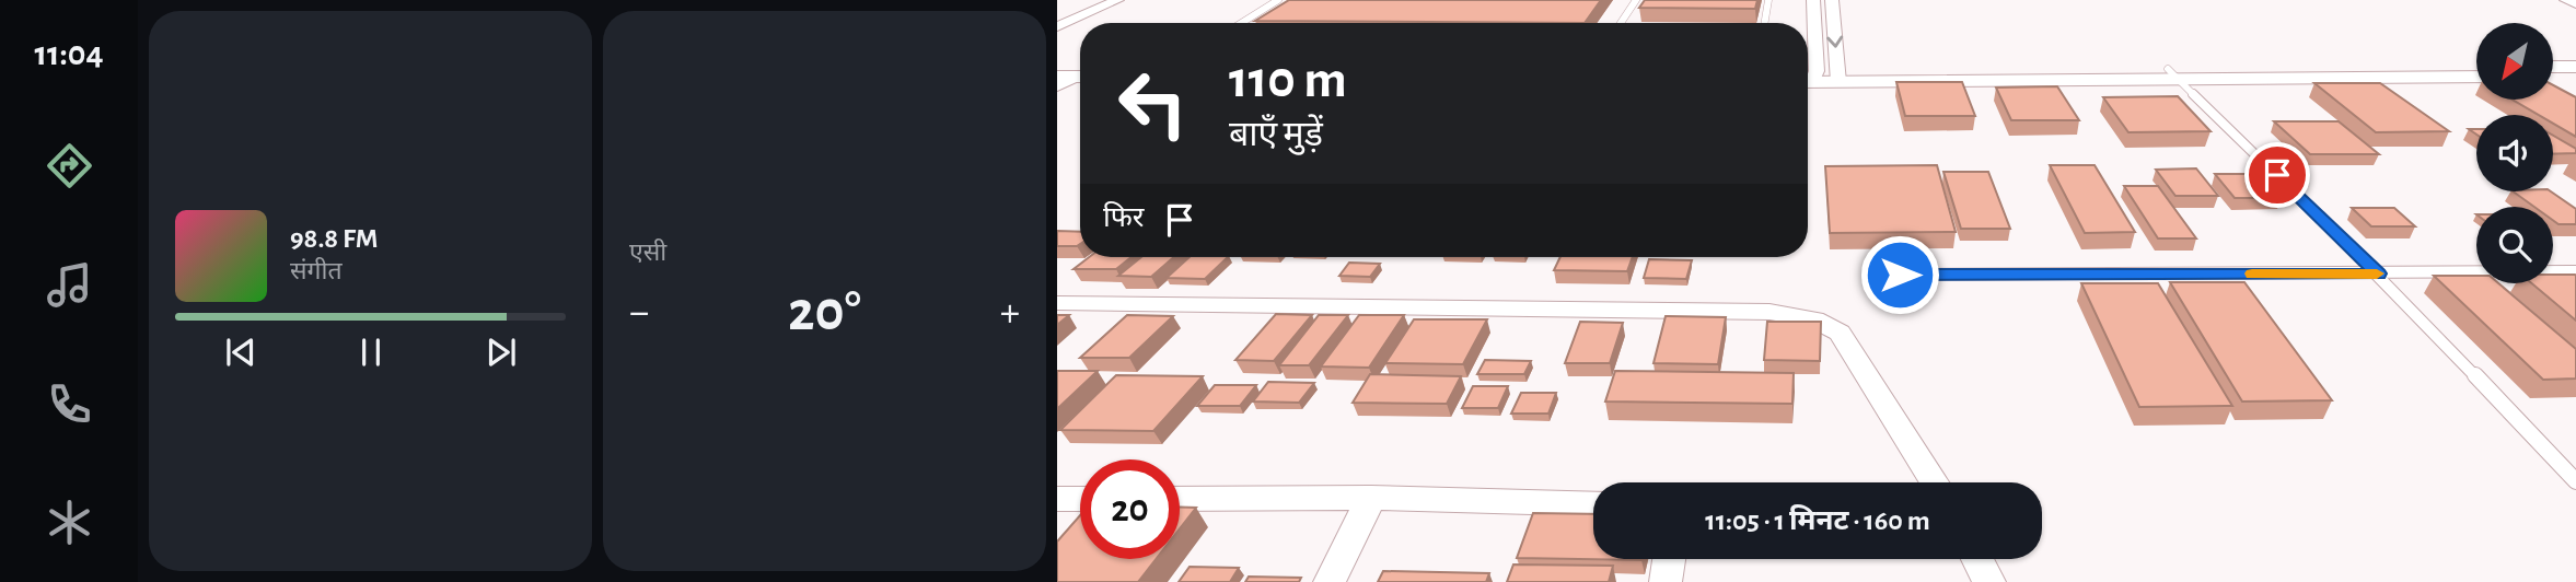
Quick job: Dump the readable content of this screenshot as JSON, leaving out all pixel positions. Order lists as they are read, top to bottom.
{
  "north": "bottom left",
  "page": {
    "tabs": "11:04",
    "tile": "एसी",
    "turn": ["110 m", "बाएँ मुड़ें"],
    "then": "फिर",
    "song": ["98.8 FM", "संगीत"],
    "heat": ["−", "20°", "+"],
    "limit": "20",
    "trip": "11:05 · 1 मिनट · 160 m"
  }
}
